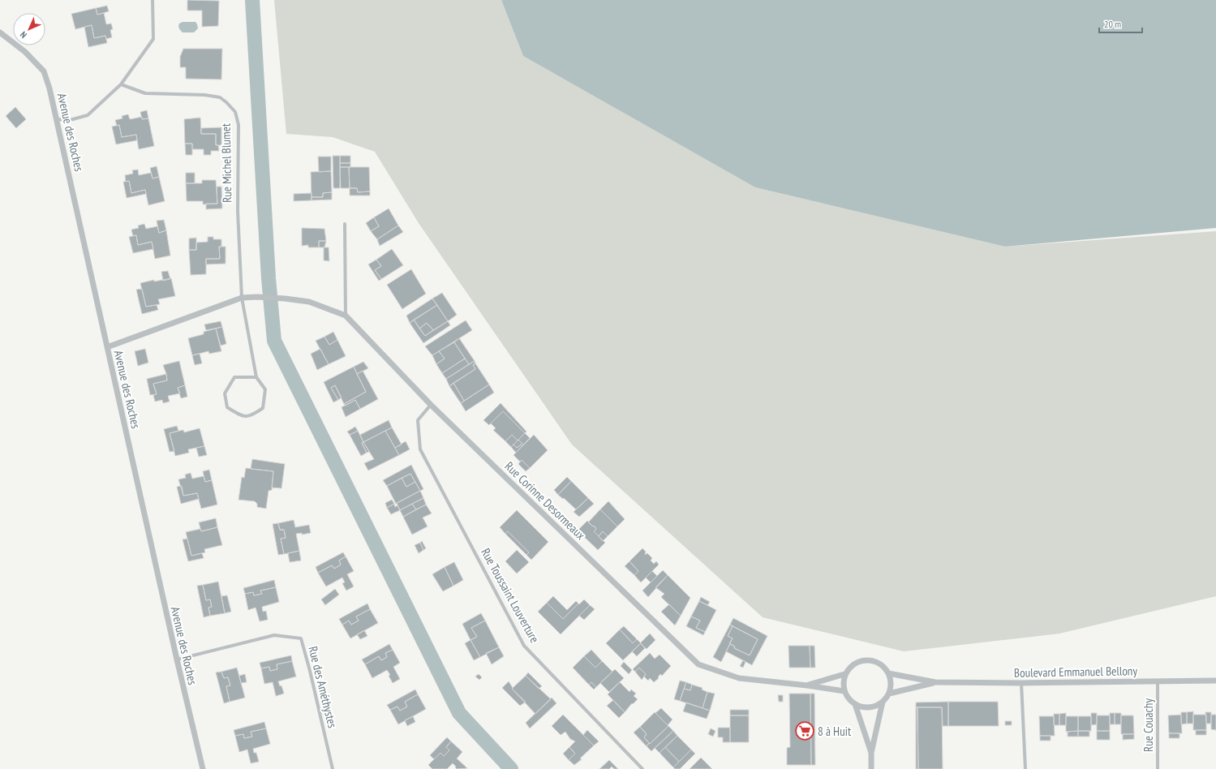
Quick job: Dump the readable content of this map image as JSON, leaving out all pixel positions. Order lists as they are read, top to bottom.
{
  "streets": {
    "street": [
      "Avenue des Roches",
      "Rue Michel Blumet",
      "Rue Corinne Desormeaux",
      "Rue Toussaint Louverture",
      "Boulevard Emmanuel Bellony",
      "Rue des Améthystes",
      "Rue Couachy"
    ]
  },
  "crossings": [
    ["Avenue des Roches", "Rue des Améthystes"],
    ["Rue Michel Blumet", "Rue Corinne Desormeaux"],
    ["Rue Corinne Desormeaux", "Rue Toussaint Louverture"],
    ["Rue Corinne Desormeaux", "Boulevard Emmanuel Bellony"],
    ["Boulevard Emmanuel Bellony", "Rue Couachy"]
  ],
  "places": {
    "supermarket": ["8 à Huit"]
  },
  "scale_bar": "20 m",
  "north": "bottom left"
}
